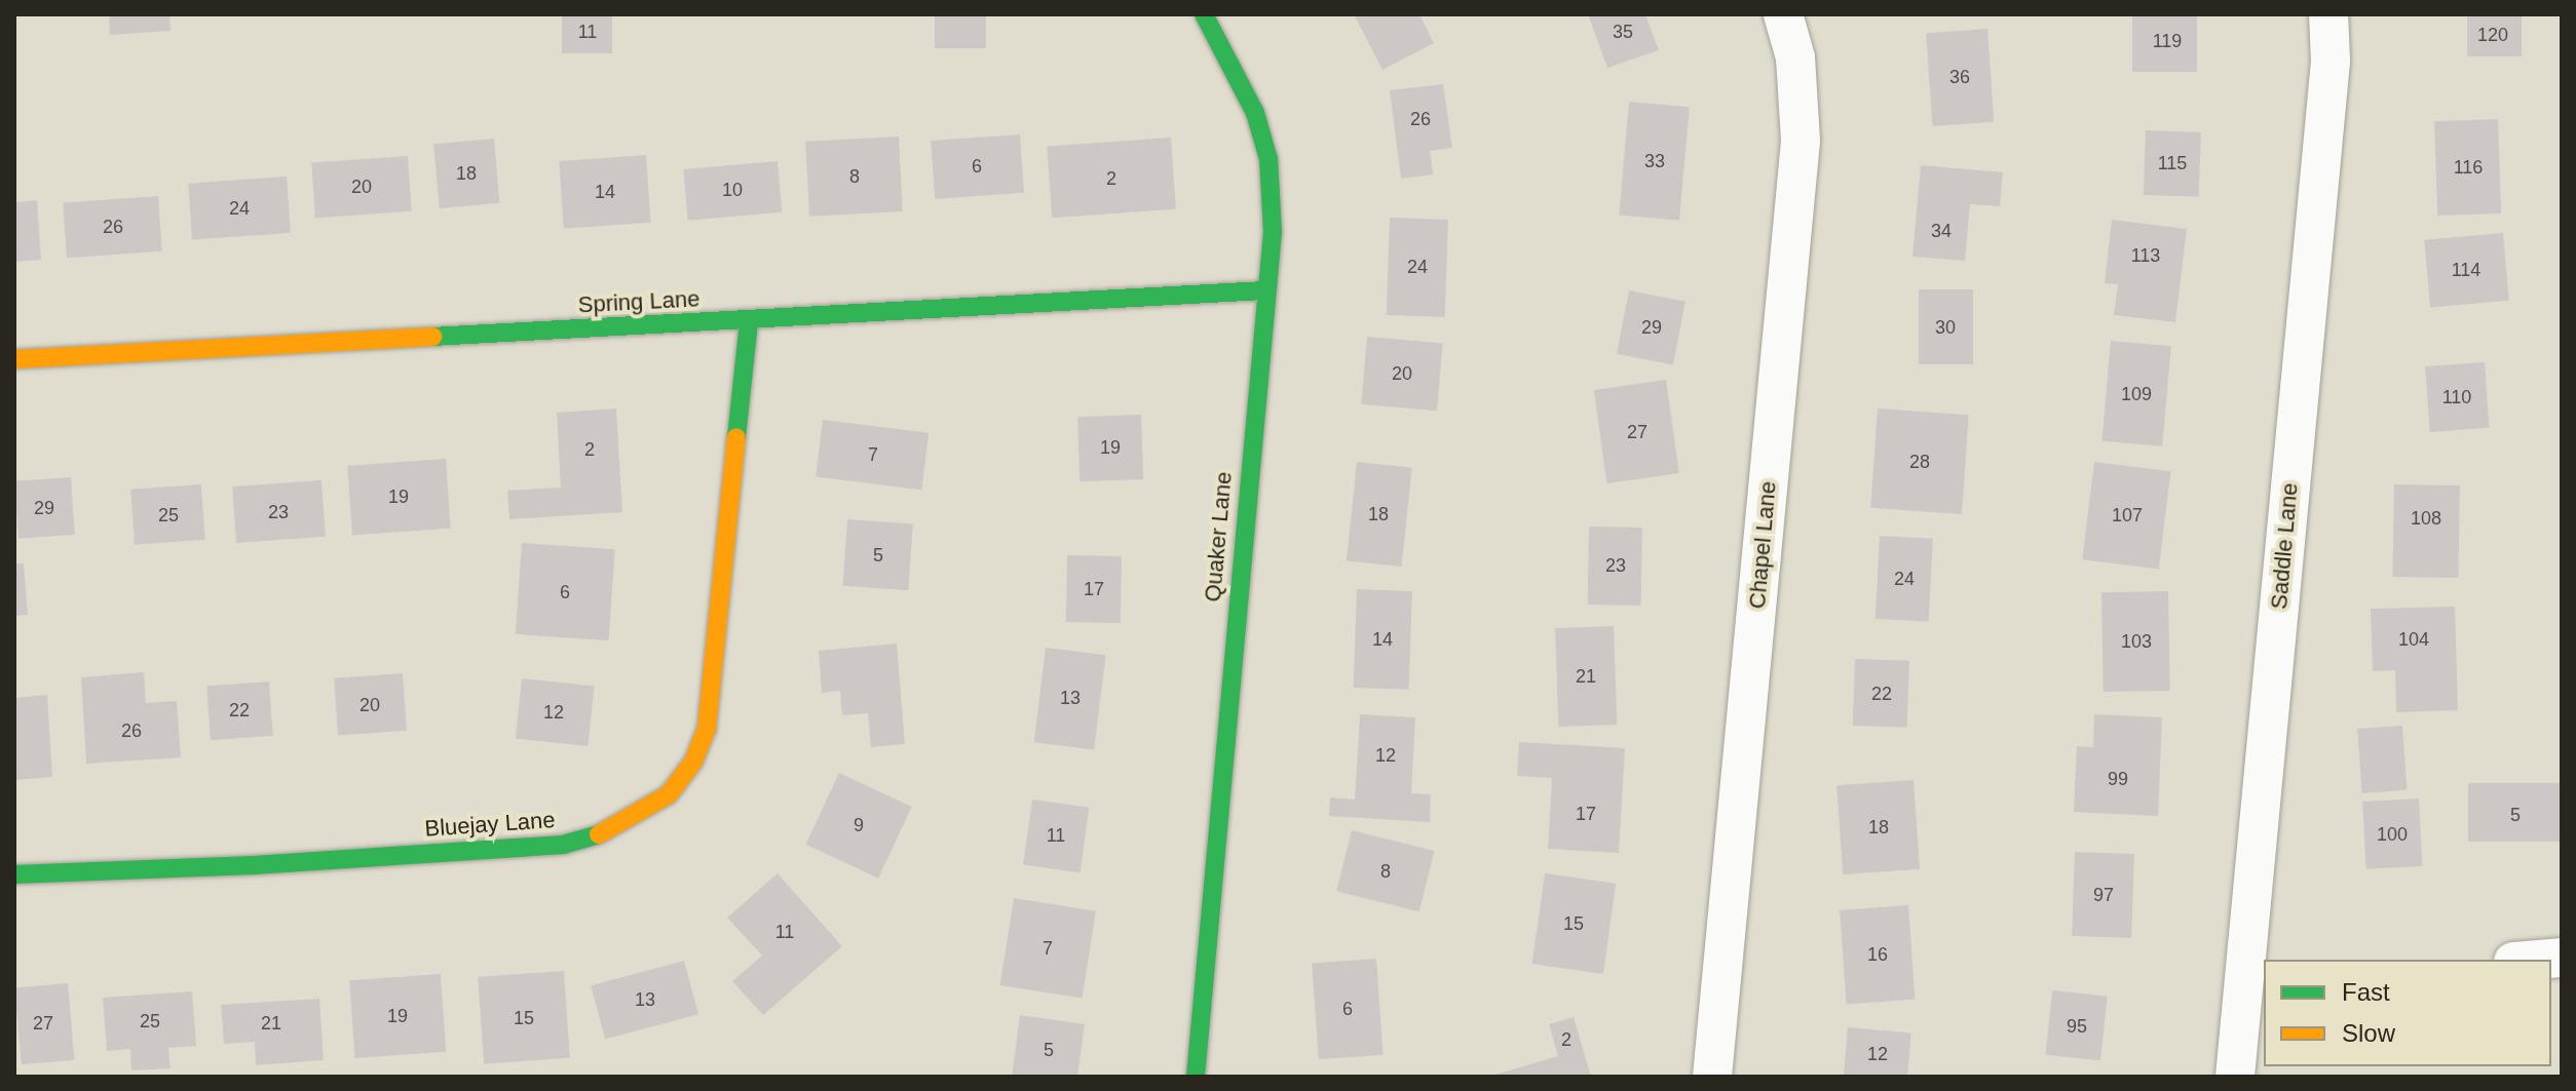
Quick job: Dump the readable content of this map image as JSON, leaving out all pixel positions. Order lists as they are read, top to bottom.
{
  "streets": {
    "street": [
      "Spring Lane",
      "Quaker Lane",
      "Chapel Lane",
      "Saddle Lane",
      "Bluejay Lane"
    ]
  },
  "crossings": [
    ["Spring Lane", "Quaker Lane"],
    ["Spring Lane", "Bluejay Lane"]
  ],
  "house_numbers": [
    "11",
    "35",
    "120",
    "119",
    "36",
    "26",
    "33",
    "115",
    "6",
    "116",
    "18",
    "8",
    "2",
    "20",
    "10",
    "14",
    "24",
    "26",
    "34",
    "113",
    "24",
    "114",
    "29",
    "30",
    "20",
    "109",
    "110",
    "27",
    "19",
    "2",
    "7",
    "28",
    "19",
    "29",
    "23",
    "18",
    "25",
    "107",
    "108",
    "5",
    "23",
    "24",
    "17",
    "6",
    "14",
    "104",
    "103",
    "21",
    "22",
    "13",
    "20",
    "22",
    "12",
    "26",
    "12",
    "99",
    "17",
    "5",
    "9",
    "18",
    "100",
    "11",
    "8",
    "97",
    "15",
    "11",
    "7",
    "16",
    "13",
    "6",
    "19",
    "15",
    "25",
    "27",
    "21",
    "95",
    "2",
    "5",
    "12"
  ],
  "legend": ["Fast", "Slow"]
}
